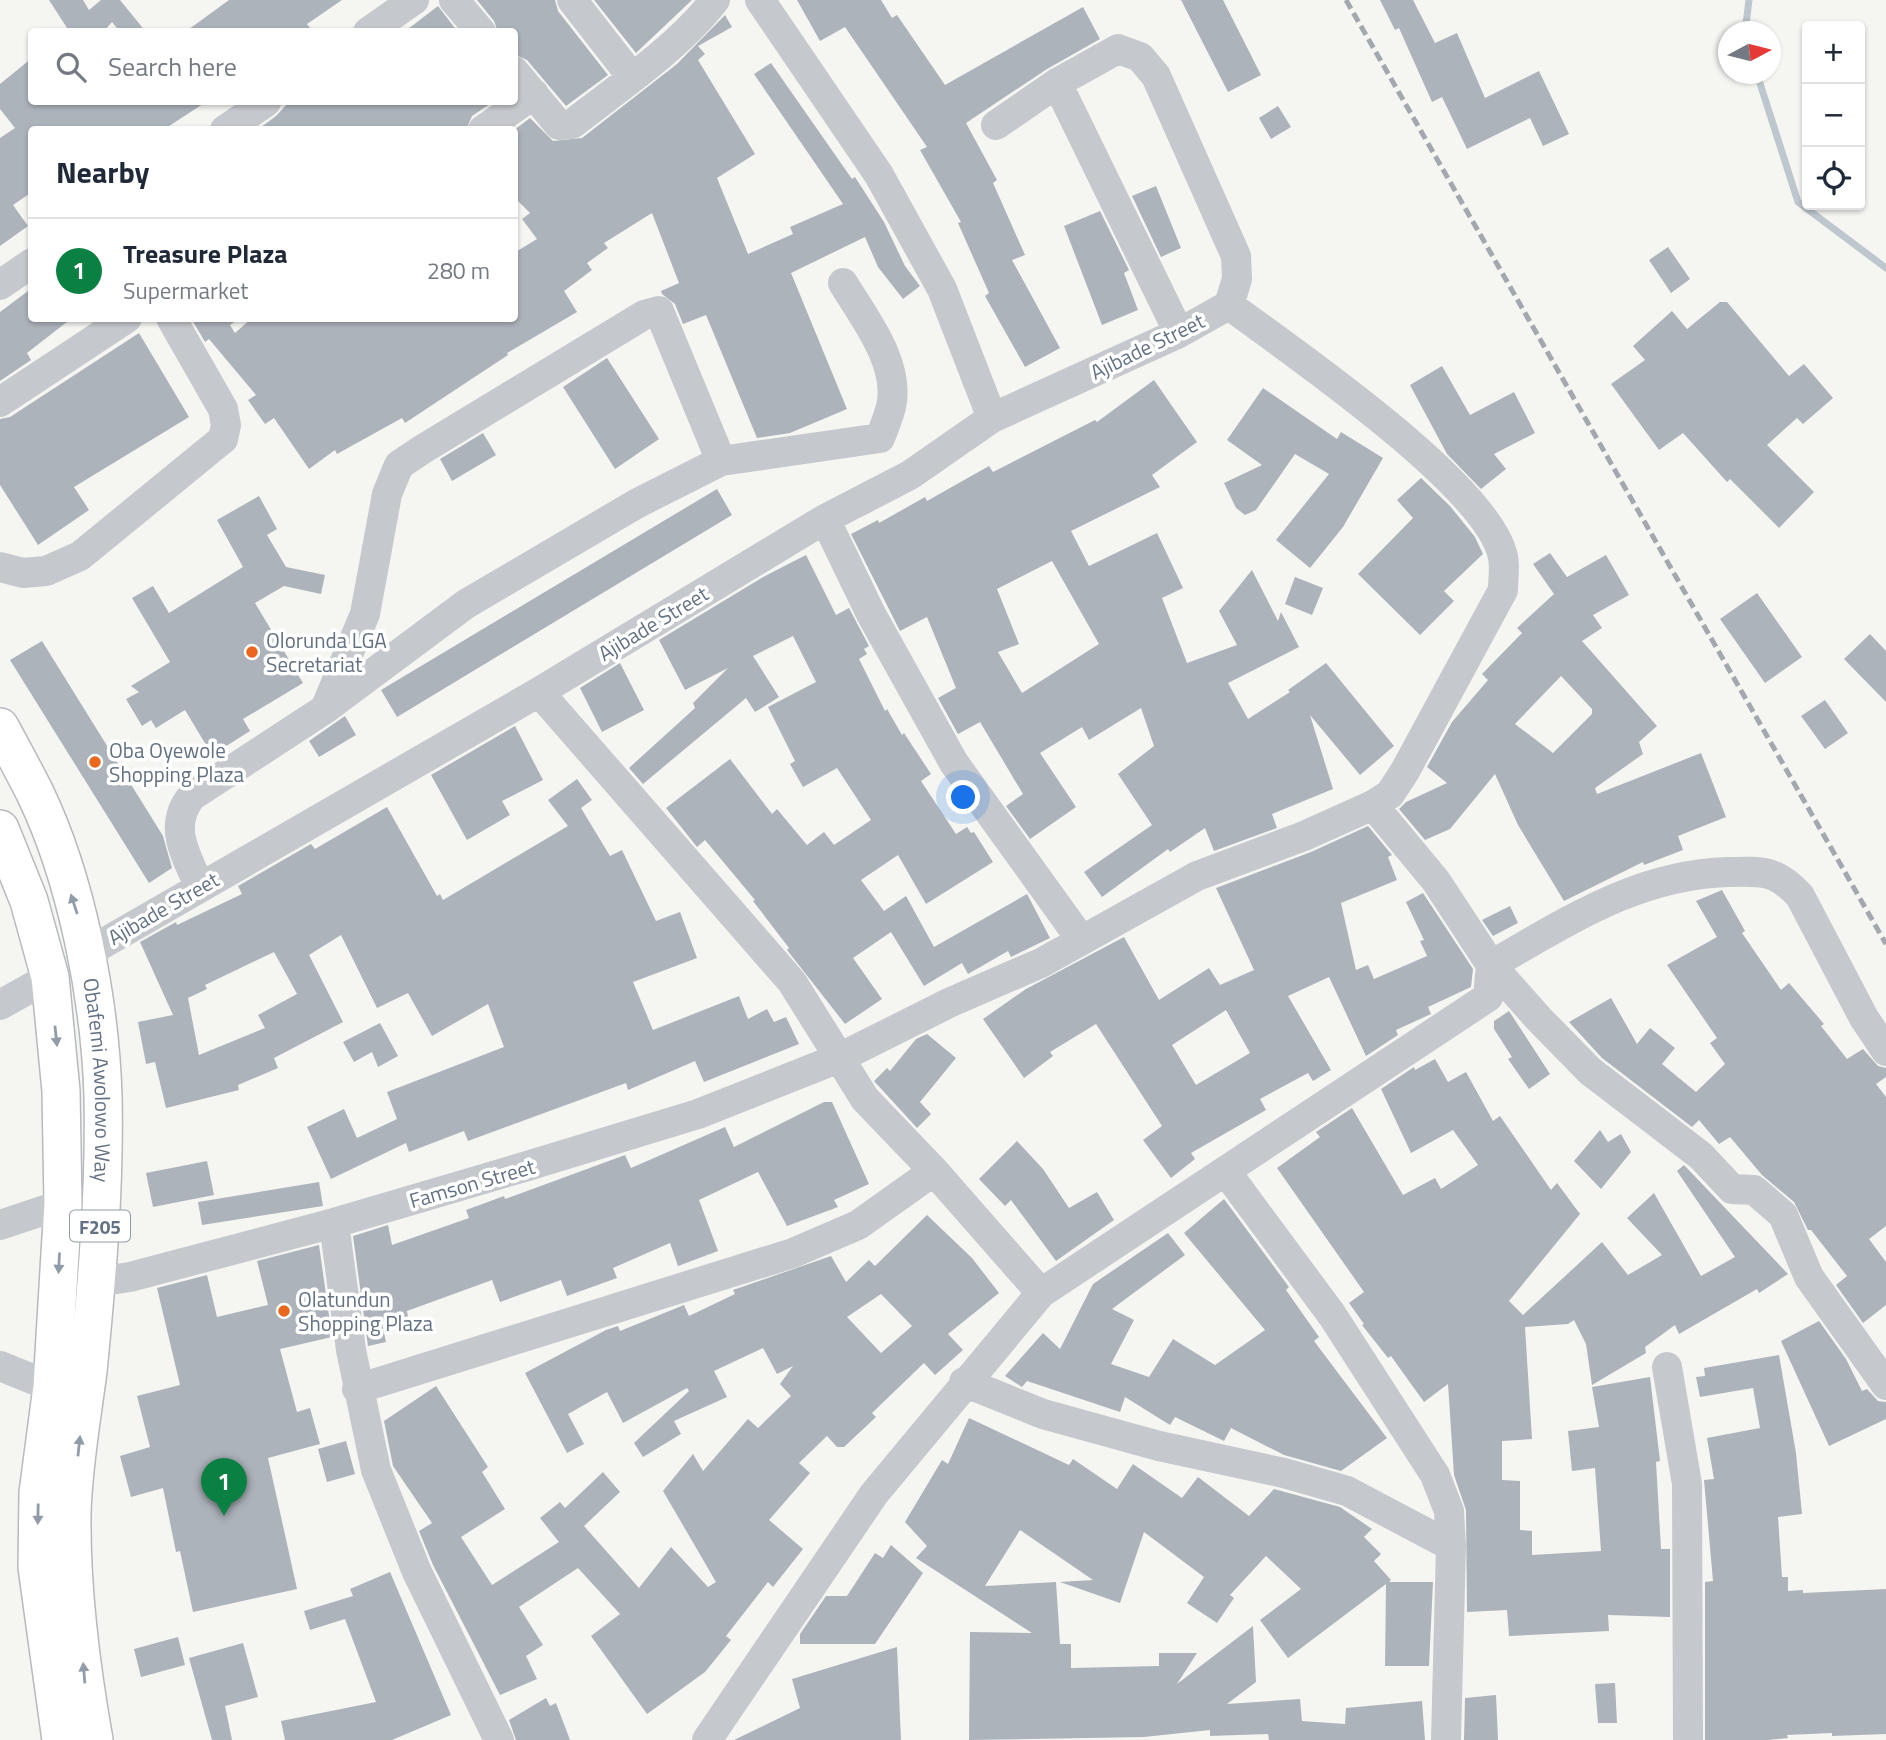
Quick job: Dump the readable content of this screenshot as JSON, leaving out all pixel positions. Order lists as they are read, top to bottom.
{
  "streets": {
    "main road": ["Obafemi Awolowo Way", "F205"],
    "street": ["Ajibade Street", "Famson Street"]
  },
  "crossings": [
    ["Ajibade Street", "Obafemi Awolowo Way"],
    ["Ajibade Street", "Famson Street"],
    ["Obafemi Awolowo Way", "Famson Street"]
  ],
  "places": ["Olorunda LGA Secretariat", "Oba Oyewole Shopping Plaza", "Olatundun Shopping Plaza"],
  "north": "right",
  "page": {
    "map_buttons": ["+", "−"],
    "search": "Search here",
    "heading": "Nearby",
    "list": [
      {
        "mark": "1",
        "name": "Treasure Plaza",
        "note": "Supermarket",
        "value": "280 m"
      }
    ],
    "pins": "1"
  }
}
